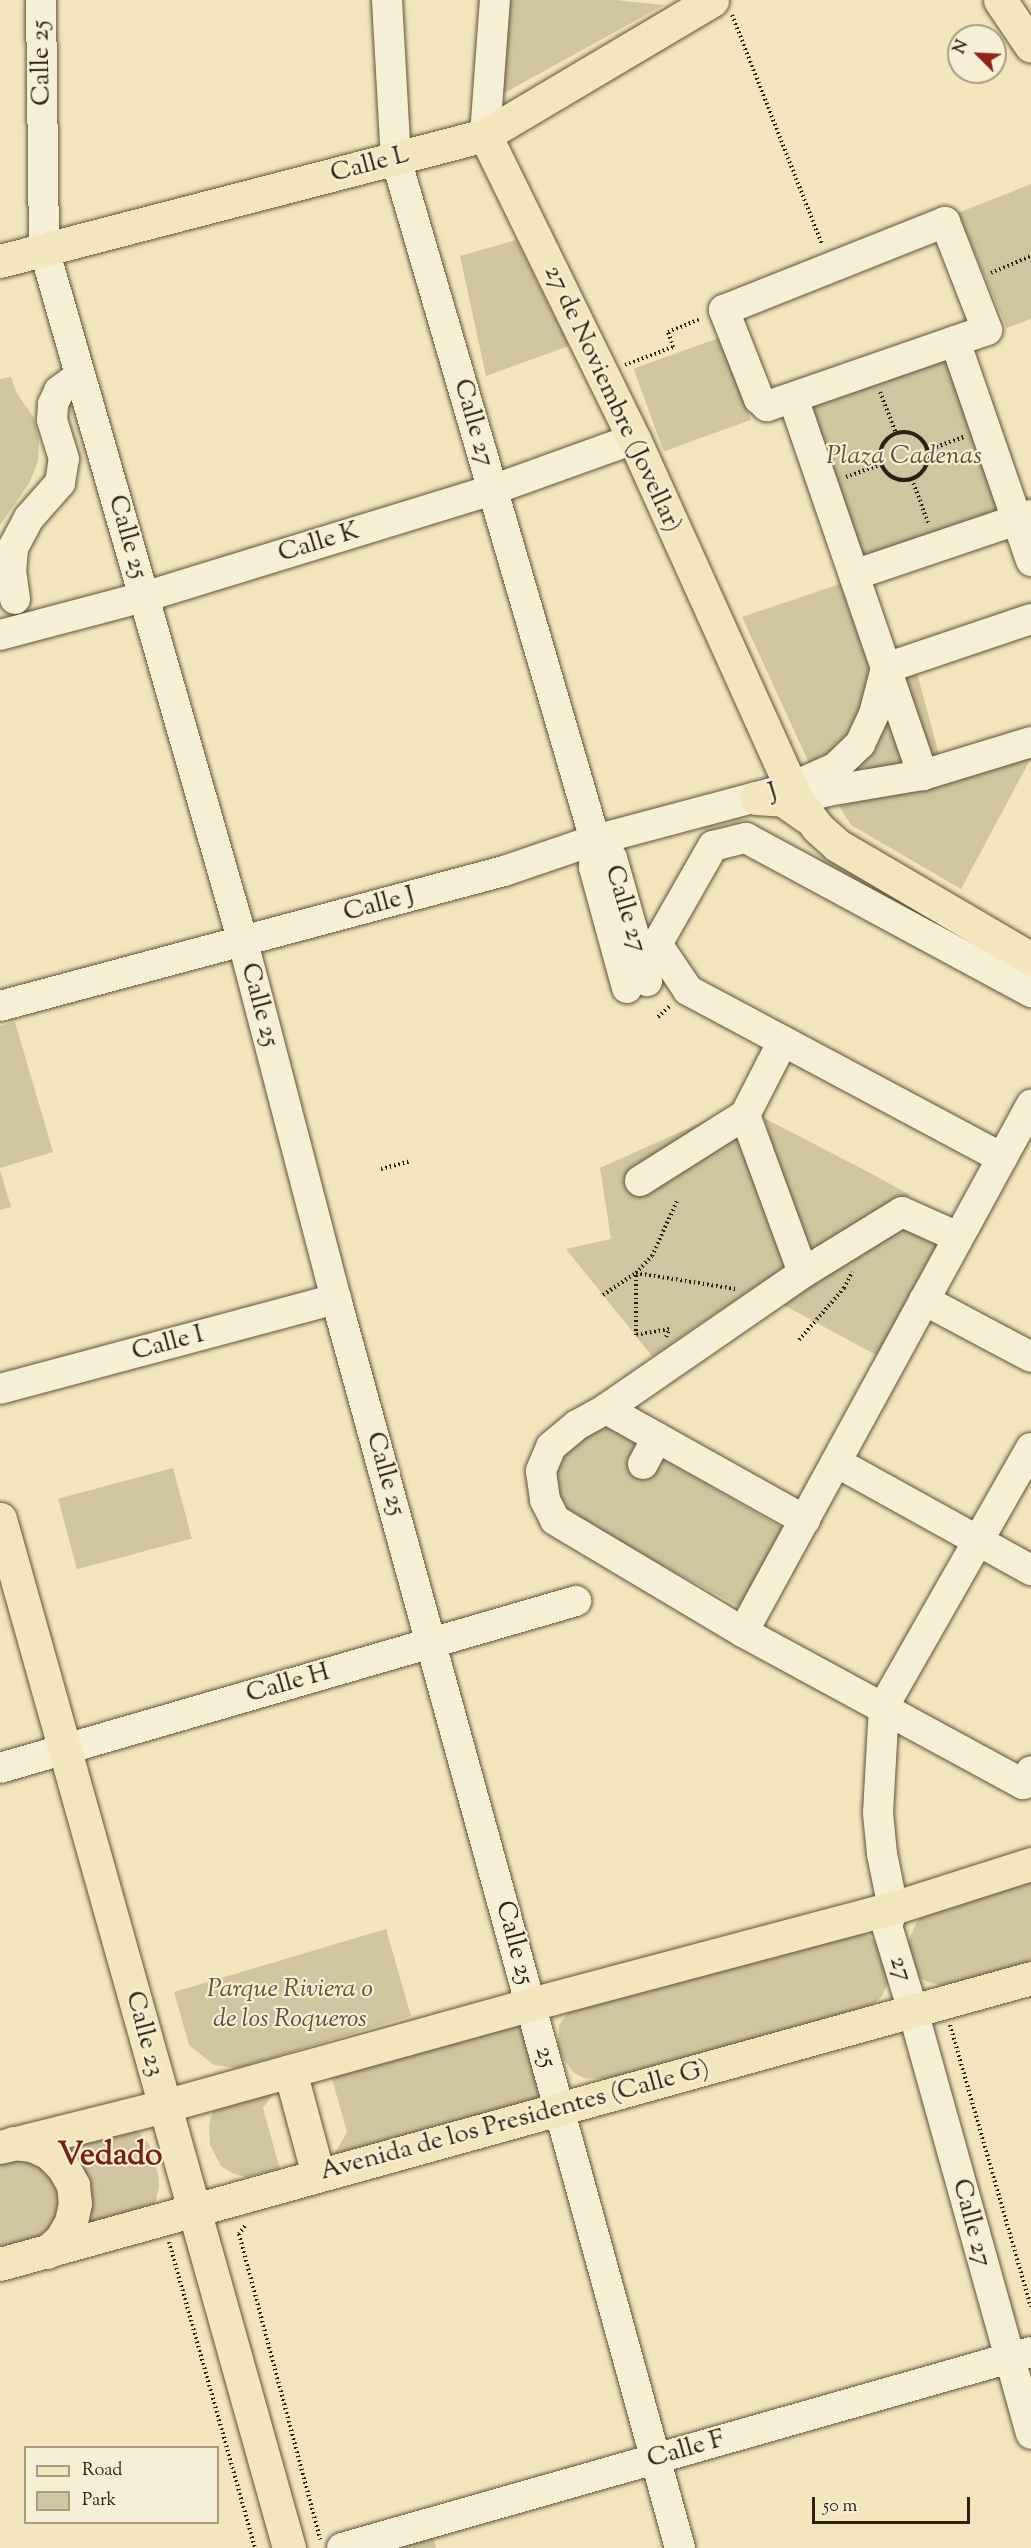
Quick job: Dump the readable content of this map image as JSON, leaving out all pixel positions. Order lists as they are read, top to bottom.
{
  "streets": {
    "main road": [
      "Calle L",
      "27 de Noviembre (Jovellar)",
      "Calle 23",
      "Avenida de los Presidentes (Calle G)"
    ],
    "street": [
      "Calle 25",
      "Calle 27",
      "Calle K",
      "J",
      "Calle J",
      "Calle I",
      "Calle H",
      "27",
      "25",
      "Calle F"
    ]
  },
  "crossings": [
    ["Calle 25", "Calle L"],
    ["Calle 25", "Calle K"],
    ["Calle 25", "Calle J"],
    ["Calle 25", "Calle I"],
    ["Calle 25", "Calle H"],
    ["Calle 25", "25"],
    ["Calle L", "27 de Noviembre (Jovellar)"],
    ["Calle L", "Calle 27"],
    ["27 de Noviembre (Jovellar)", "Calle K"],
    ["27 de Noviembre (Jovellar)", "J"],
    ["Calle 27", "Calle K"],
    ["Calle 27", "Calle J"],
    ["Calle 27", "27"],
    ["Calle 27", "Avenida de los Presidentes (Calle G)"],
    ["Calle 27", "Calle F"],
    ["J", "Calle J"],
    ["Calle H", "Calle 23"],
    ["27", "Avenida de los Presidentes (Calle G)"],
    ["Calle 23", "Avenida de los Presidentes (Calle G)"],
    ["25", "Avenida de los Presidentes (Calle G)"]
  ],
  "districts": ["Vedado"],
  "parks": ["Plaza Cadenas", "Parque Riviera o de los Roqueros"],
  "legend": ["Road", "Park"],
  "scale_bar": "50 m",
  "north": "top left"
}
